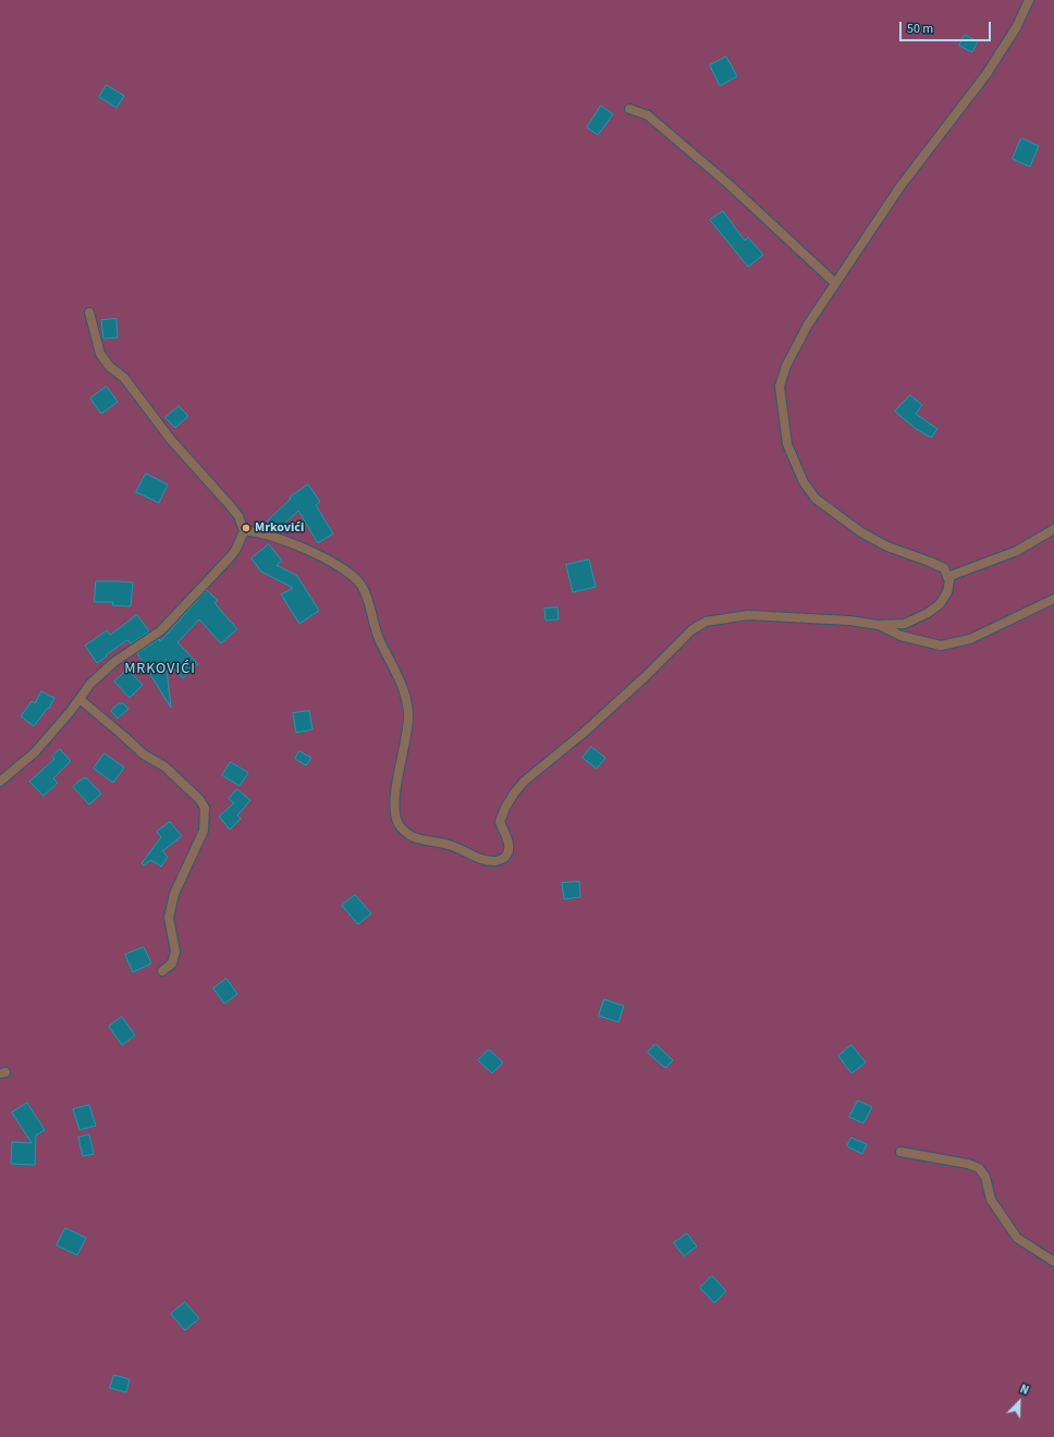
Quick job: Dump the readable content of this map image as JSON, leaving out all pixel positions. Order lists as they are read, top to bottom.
{
  "districts": ["MRKOVIĆI"],
  "places": ["Mrkovići"],
  "scale_bar": "50 m",
  "north": "top right"
}
